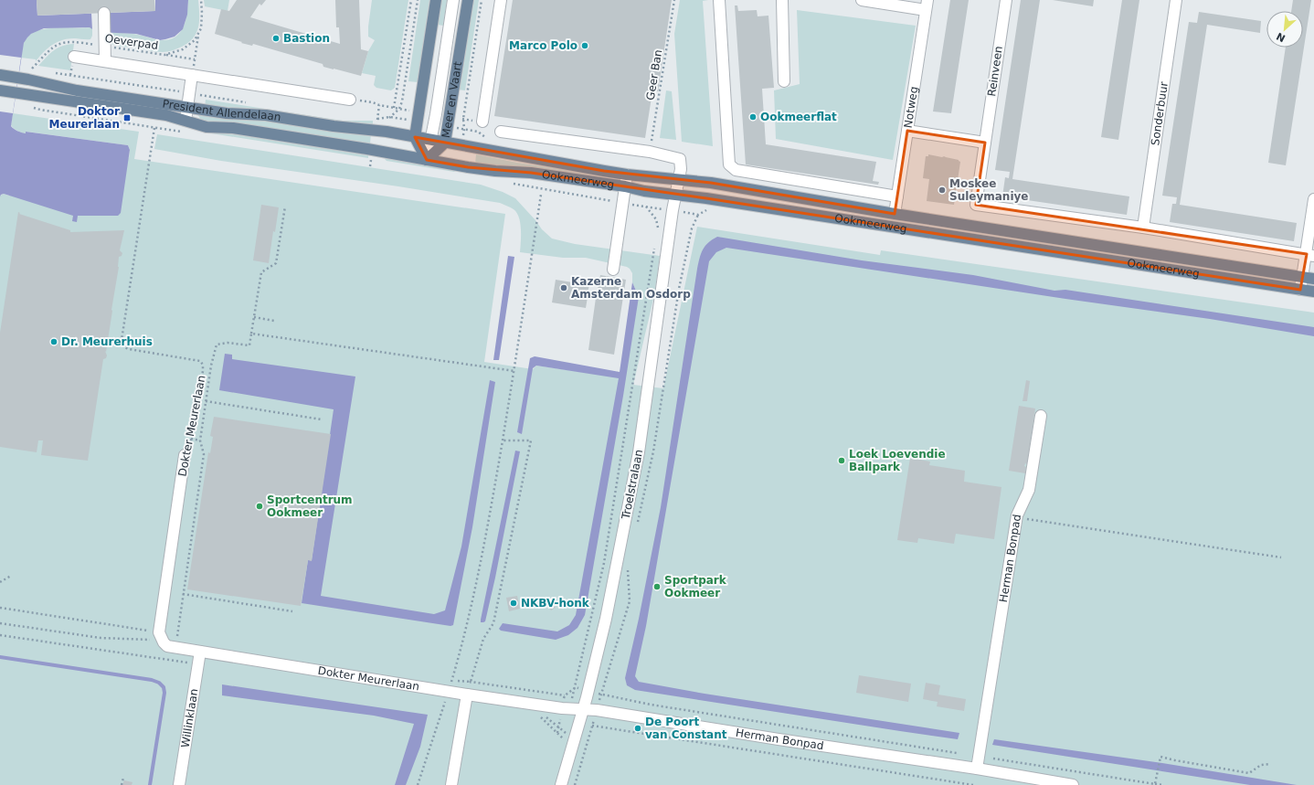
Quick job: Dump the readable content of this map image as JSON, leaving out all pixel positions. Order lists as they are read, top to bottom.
{
  "streets": {
    "main road": ["Meer en Vaart", "President Allendelaan", "Ookmeerweg"],
    "street": [
      "Reinveen",
      "Notweg",
      "Sonderbuur",
      "Dokter Meurerlaan",
      "Troelstralaan",
      "Herman Bonpad",
      "Willinklaan"
    ],
    "path": ["Oeverpad", "Geer Ban"]
  },
  "crossings": [
    ["Reinveen", "Sonderbuur"],
    ["Meer en Vaart", "President Allendelaan"],
    ["Meer en Vaart", "Ookmeerweg"],
    ["Notweg", "Ookmeerweg"],
    ["President Allendelaan", "Ookmeerweg"],
    ["Ookmeerweg", "Troelstralaan"],
    ["Dokter Meurerlaan", "Troelstralaan"],
    ["Dokter Meurerlaan", "Herman Bonpad"],
    ["Dokter Meurerlaan", "Willinklaan"],
    ["Troelstralaan", "Herman Bonpad"]
  ],
  "places": {
    "other": [
      "Bastion",
      "Marco Polo",
      "Ookmeerflat",
      "Moskee Suleymaniye",
      "Kazerne Amsterdam Osdorp",
      "Dr. Meurerhuis",
      "Loek Loevendie Ballpark",
      "Sportcentrum Ookmeer",
      "Sportpark Ookmeer",
      "NKBV-honk",
      "De Poort van Constant"
    ],
    "transit": ["Doktor Meurerlaan"]
  },
  "north": "bottom left"
}
